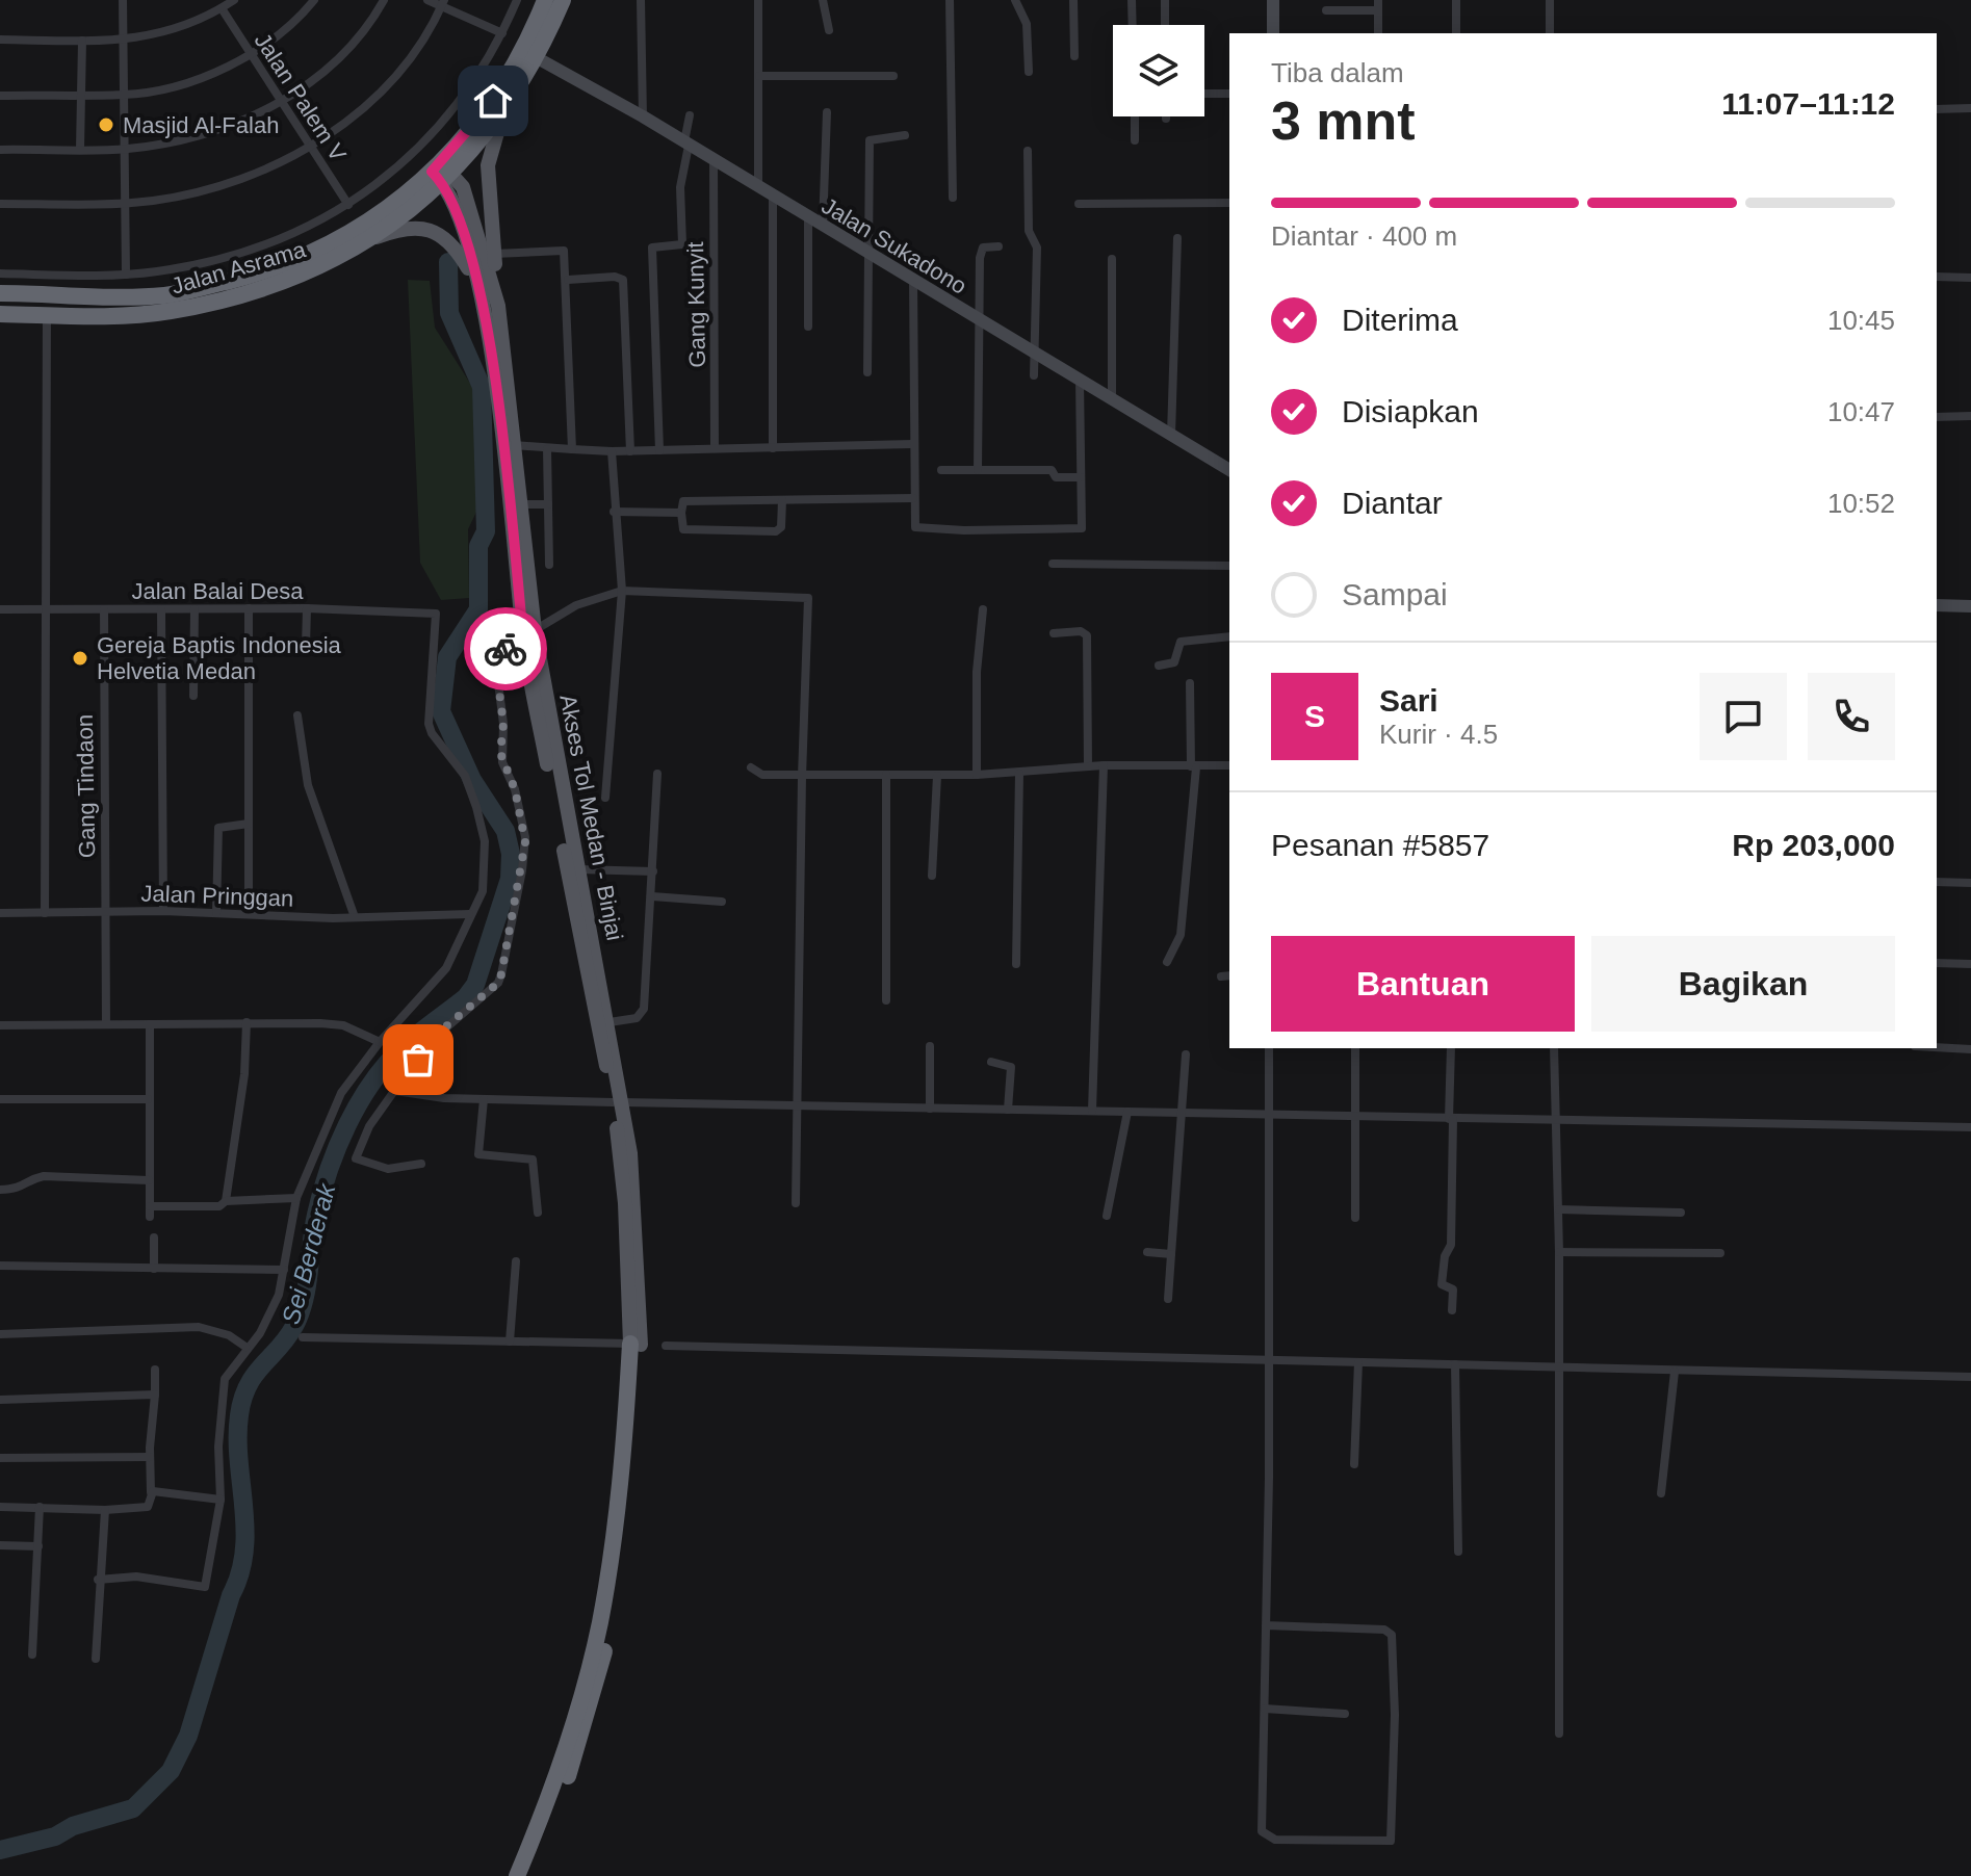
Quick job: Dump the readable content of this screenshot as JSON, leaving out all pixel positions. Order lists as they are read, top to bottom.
{
  "streets": {
    "highway": ["Jalan Asrama"],
    "main road": ["Akses Tol Medan - Binjai"],
    "street": [
      "Jalan Palem V",
      "Jalan Sukadono",
      "Gang Kunyit",
      "Jalan Balai Desa",
      "Gang Tindaon",
      "Jalan Pringgan"
    ]
  },
  "crossings": [
    ["Jalan Sukadono", "Jalan Asrama"],
    ["Jalan Sukadono", "Gang Kunyit"],
    ["Jalan Asrama", "Akses Tol Medan - Binjai"],
    ["Jalan Balai Desa", "Gang Tindaon"],
    ["Jalan Balai Desa", "Jalan Pringgan"],
    ["Gang Tindaon", "Jalan Pringgan"]
  ],
  "water": ["Sei Berderak"],
  "places": ["Masjid Al-Falah", "Gereja Baptis Indonesia Helvetia Medan"],
  "page": {
    "heading": ["3 mnt", "Tiba dalam", "11:07–11:12"],
    "panel": [
      "Sari",
      "Kurir · 4.5",
      "Pesanan #5857",
      "Rp 203,000"
    ],
    "bar": "Diantar · 400 m",
    "list": [
      ["Diterima", "10:45"],
      ["Disiapkan", "10:47"],
      ["Diantar", "10:52"],
      "Sampai"
    ],
    "round": "S",
    "buttons": ["Bantuan", "Bagikan"]
  }
}
